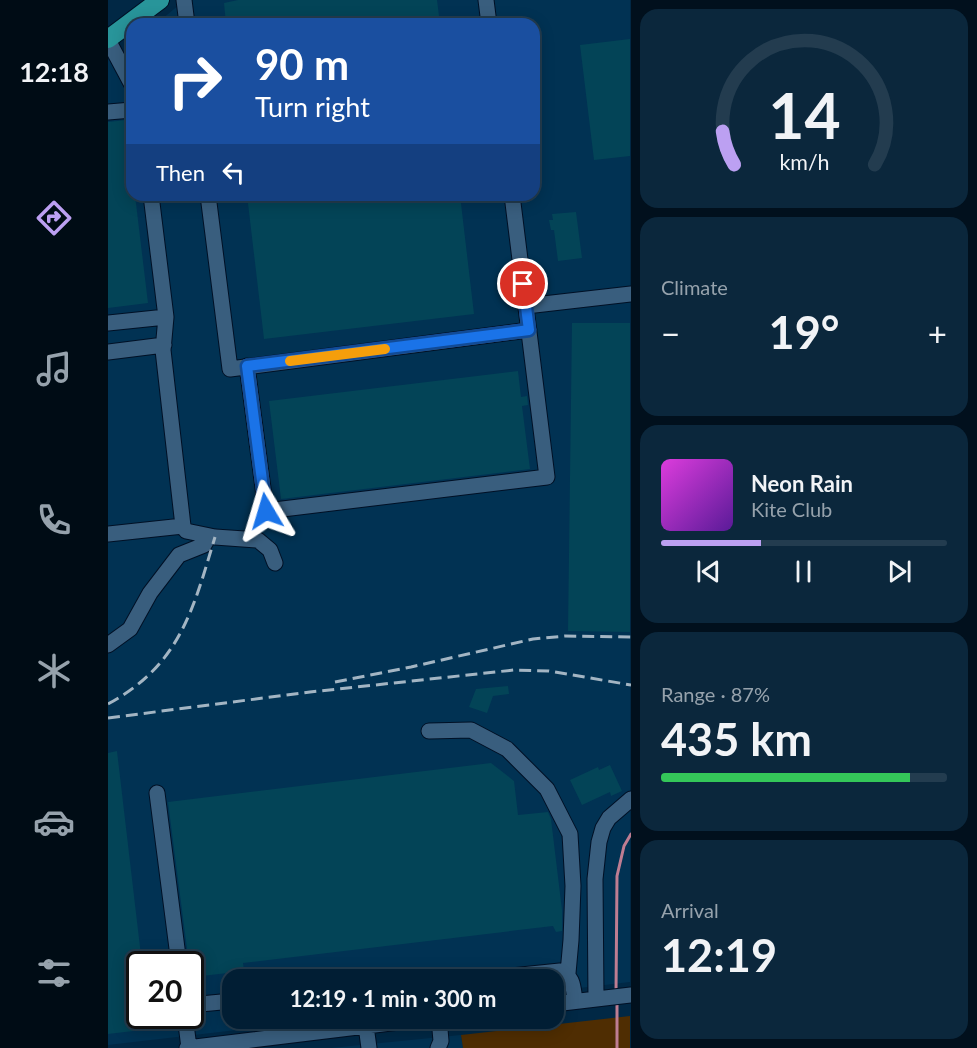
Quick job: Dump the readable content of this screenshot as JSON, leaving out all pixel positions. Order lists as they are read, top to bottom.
{
  "page": {
    "tabs": "12:18",
    "turn": ["90 m", "Turn right"],
    "then": "Then",
    "tile": [
      "Climate",
      ["Range · 87%", "435 km"],
      ["Arrival", "12:19"]
    ],
    "heat": ["−", "19°", "+"],
    "song": ["Neon Rain", "Kite Club"],
    "limit": "20",
    "trip": "12:19 · 1 min · 300 m",
    "gauge": ["14", "km/h"]
  }
}
